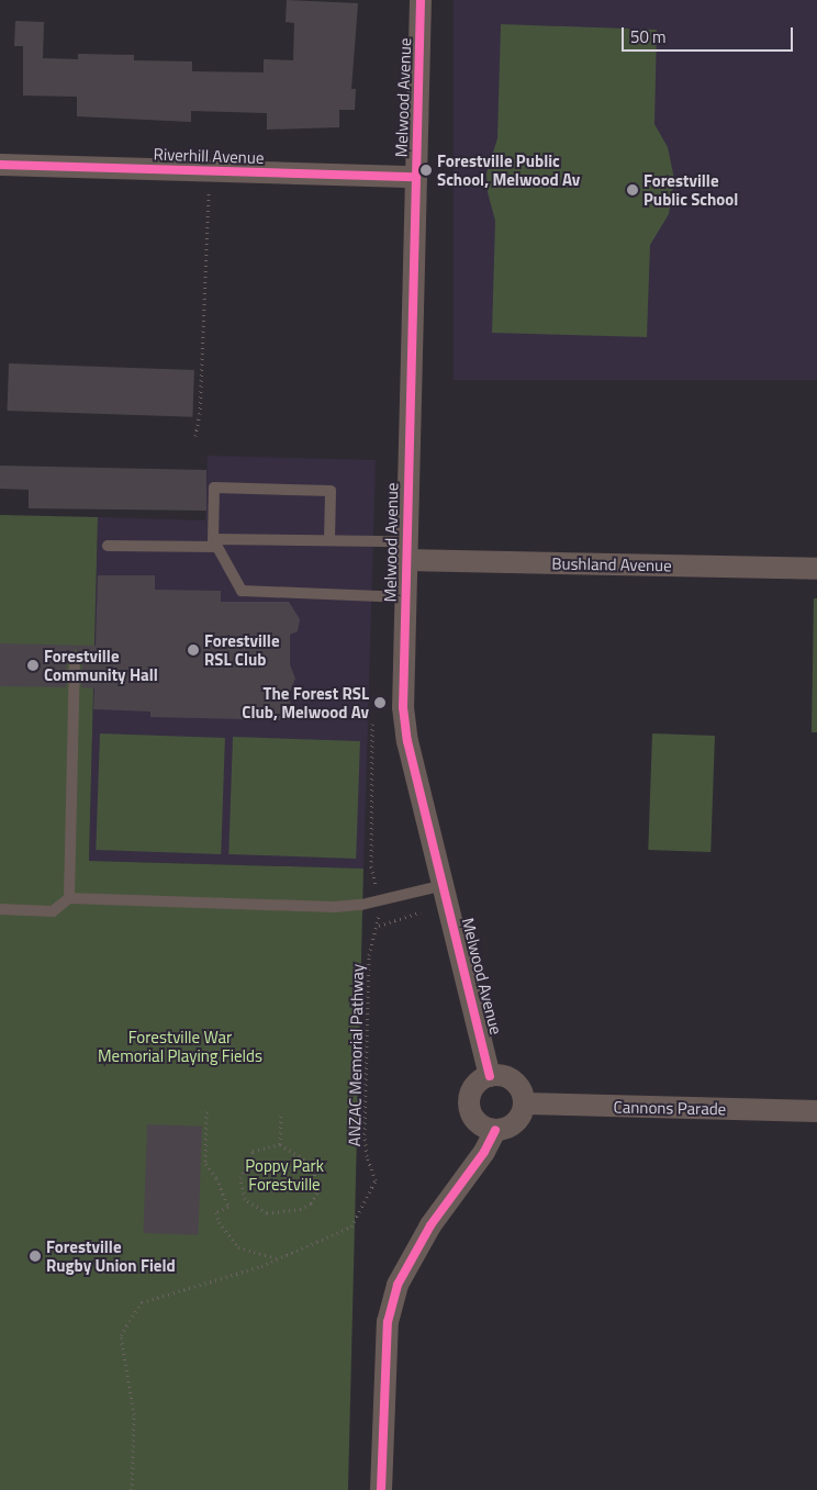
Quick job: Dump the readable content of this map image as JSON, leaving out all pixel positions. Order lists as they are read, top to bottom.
{
  "streets": {
    "street": [
      "Melwood Avenue",
      "Riverhill Avenue",
      "Bushland Avenue",
      "Cannons Parade"
    ],
    "path": ["ANZAC Memorial Pathway"]
  },
  "crossings": [
    ["Melwood Avenue", "Riverhill Avenue"],
    ["Melwood Avenue", "Bushland Avenue"],
    ["Melwood Avenue", "Cannons Parade"]
  ],
  "parks": ["Forestville War Memorial Playing Fields", "Poppy Park Forestville"],
  "places": [
    "Forestville Public School, Melwood Av",
    "Forestville Public School",
    "Forestville RSL Club",
    "Forestville Community Hall",
    "The Forest RSL Club, Melwood Av",
    "Forestville Rugby Union Field"
  ],
  "scale_bar": "50 m"
}
